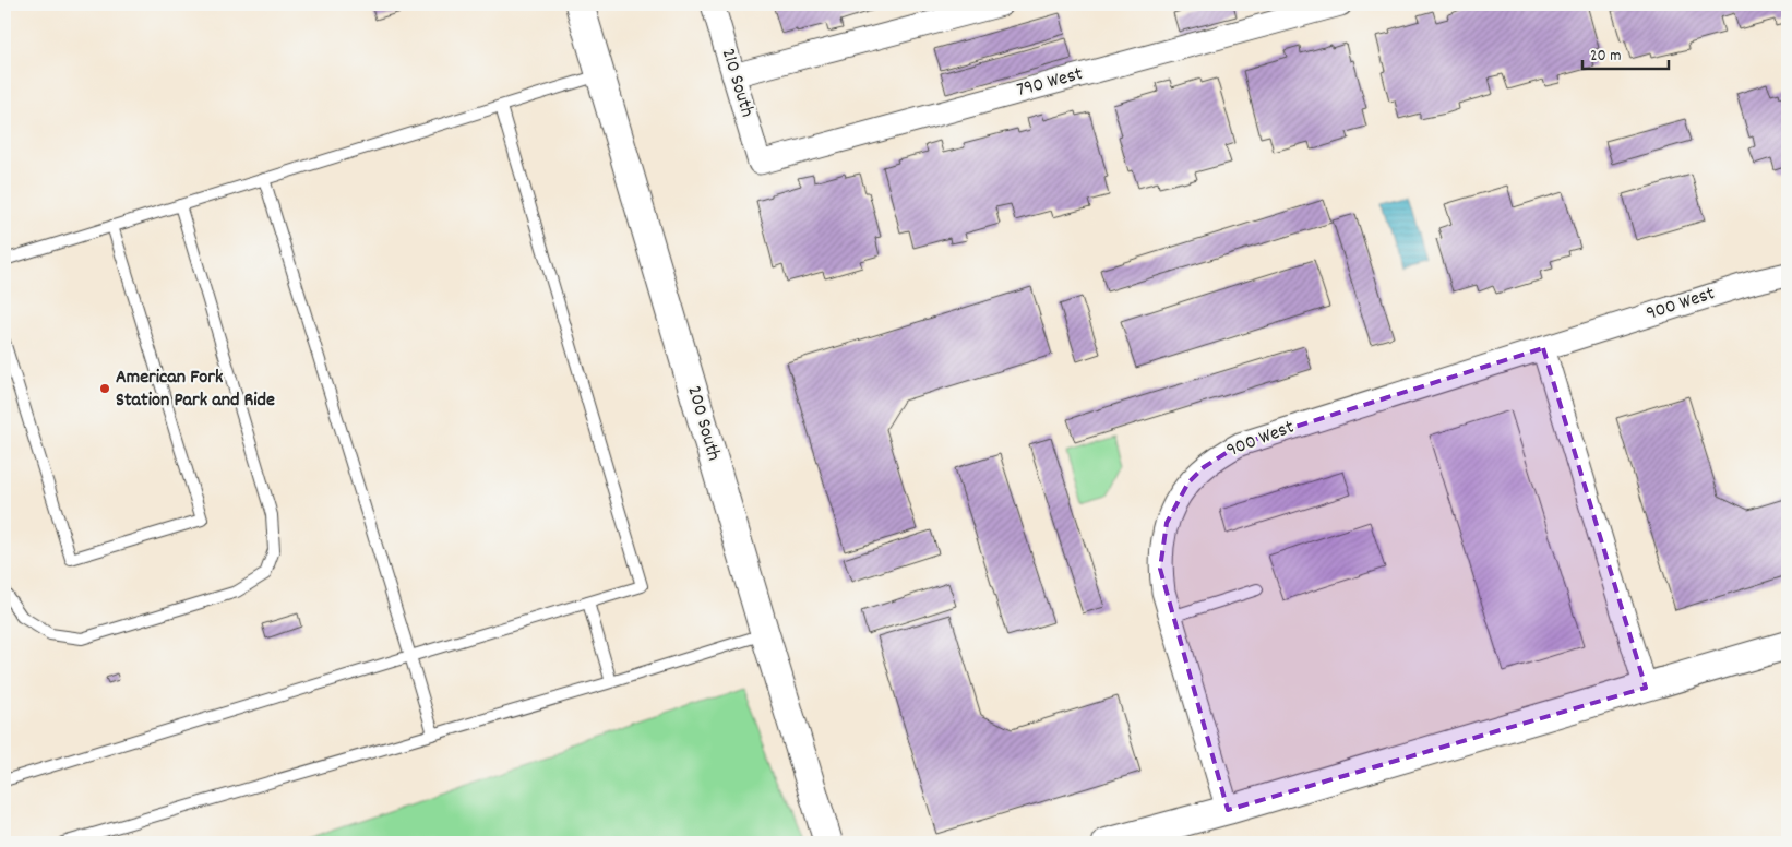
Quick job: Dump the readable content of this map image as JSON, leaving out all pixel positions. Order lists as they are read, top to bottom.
{
  "streets": {
    "street": [
      "210 South",
      "790 West",
      "900 West",
      "200 South"
    ]
  },
  "crossings": [
    ["210 South", "790 West"]
  ],
  "places": ["American Fork Station Park and Ride"],
  "scale_bar": "20 m"
}
